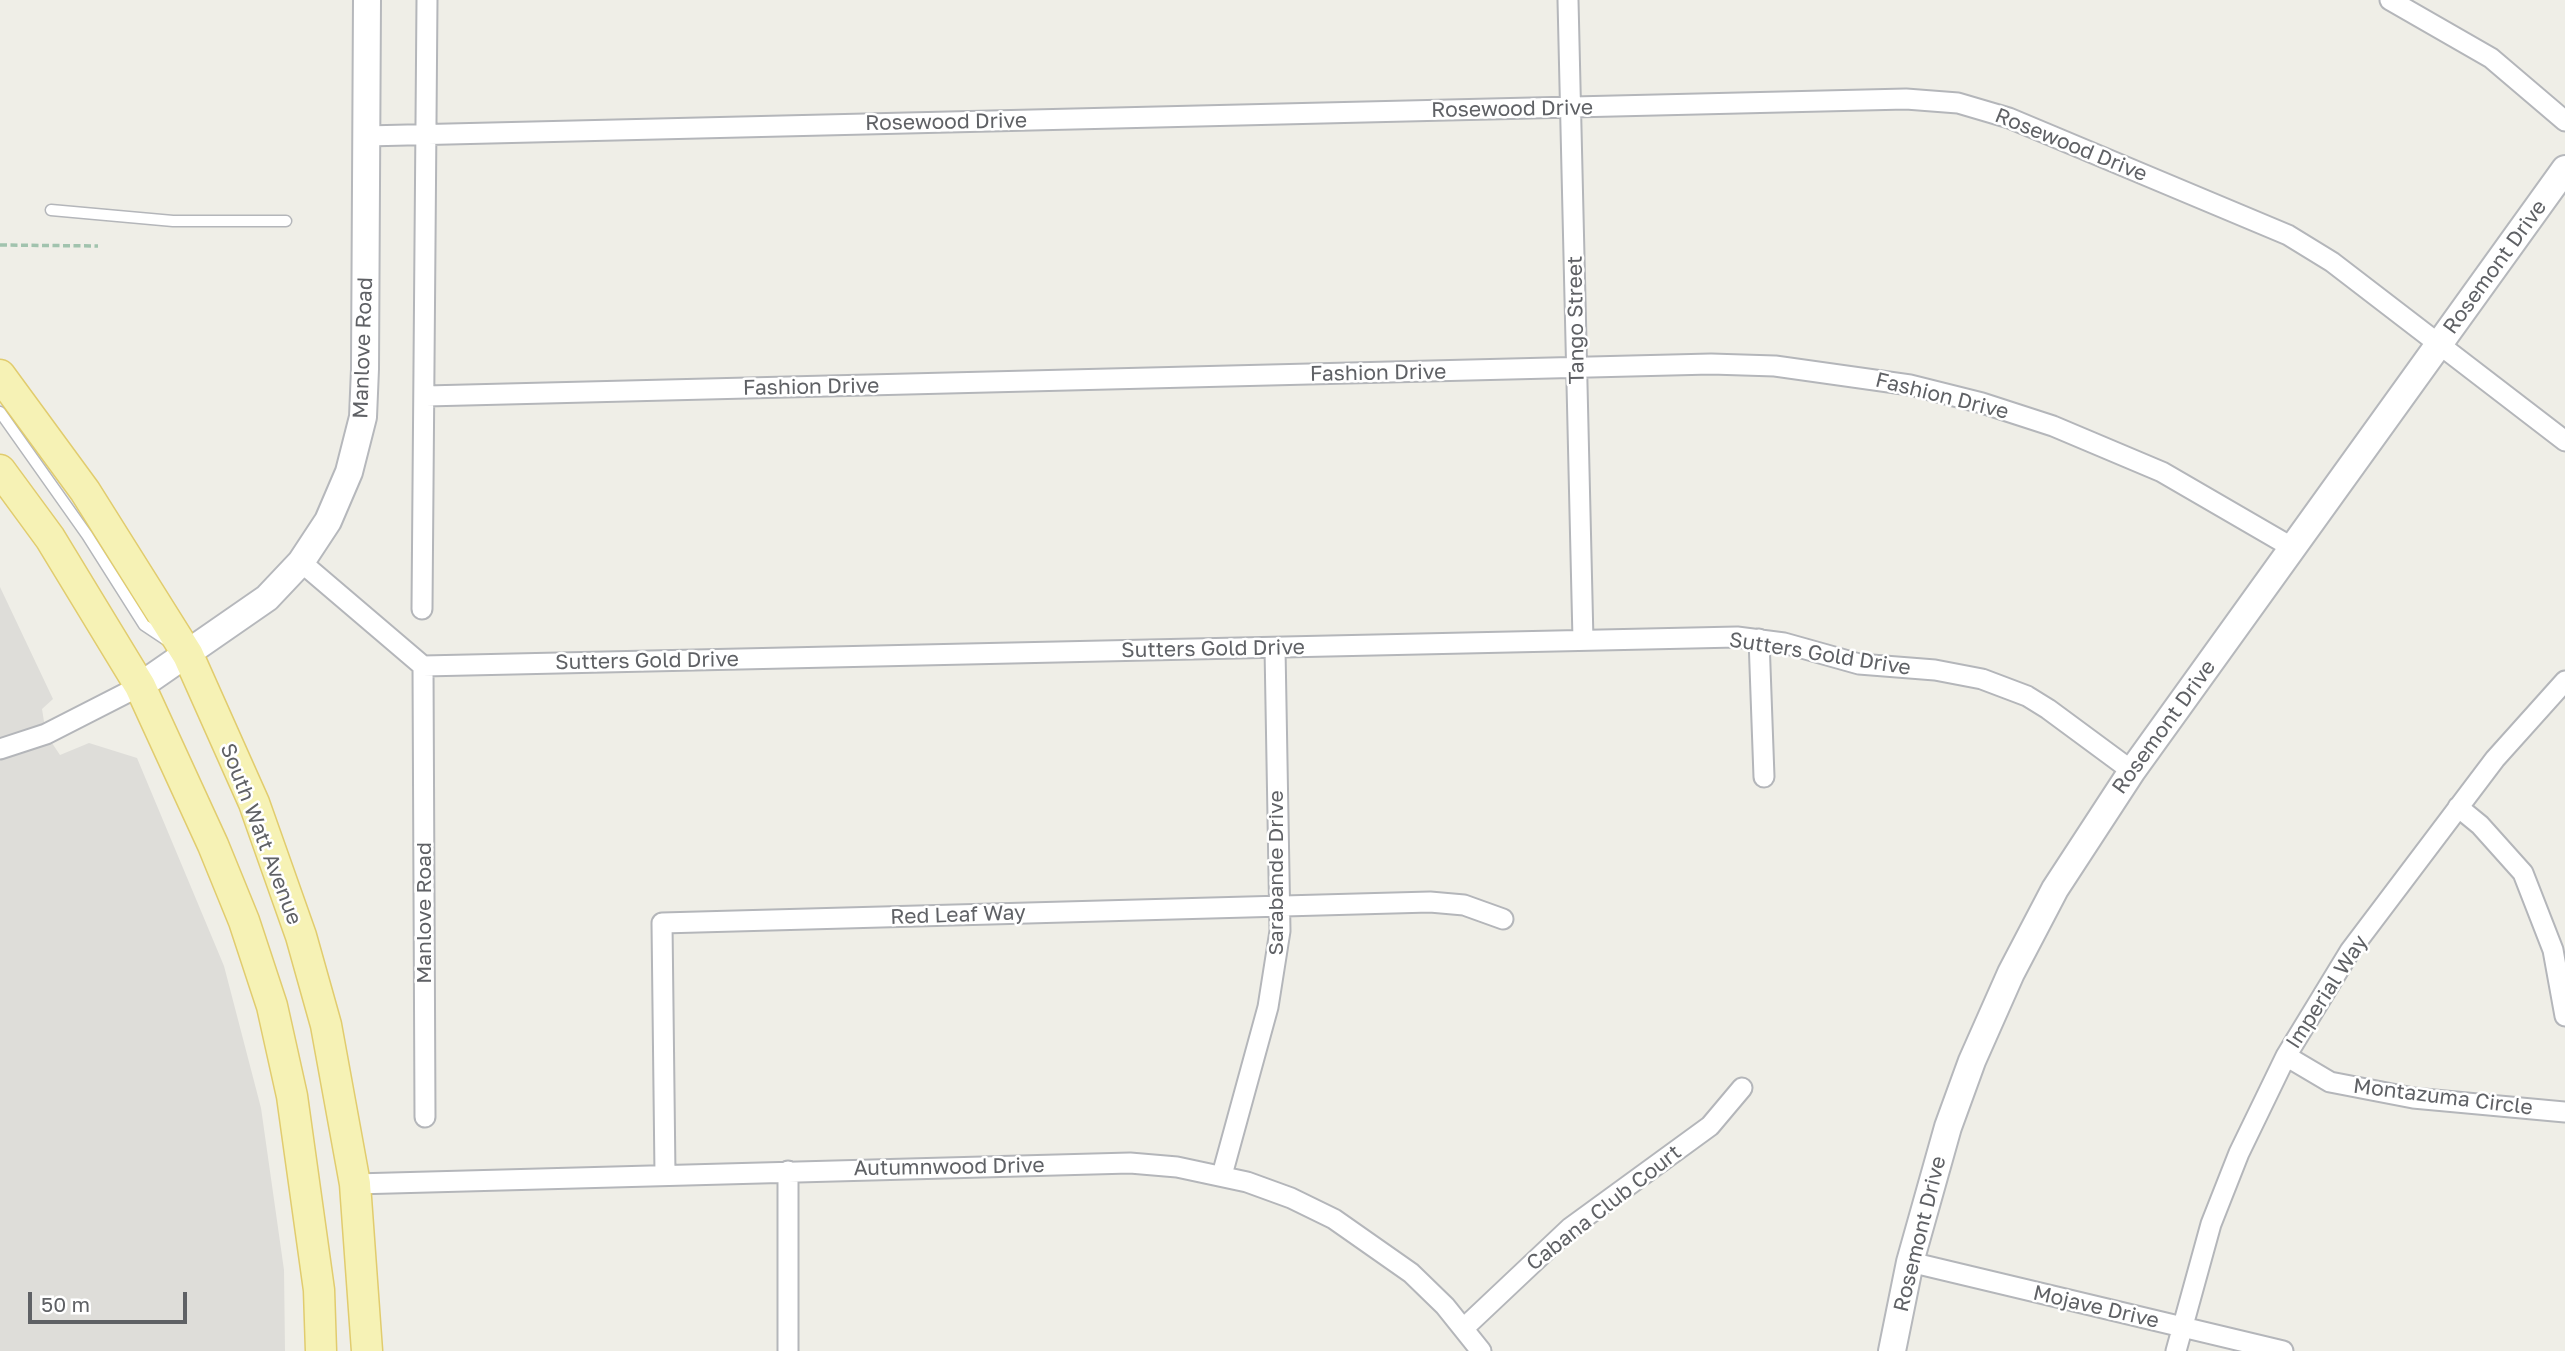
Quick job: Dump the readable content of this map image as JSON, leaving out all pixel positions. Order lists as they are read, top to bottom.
{
  "streets": {
    "main road": ["South Watt Avenue"],
    "street": [
      "Rosewood Drive",
      "Rosemont Drive",
      "Tango Street",
      "Manlove Road",
      "Fashion Drive",
      "Sutters Gold Drive",
      "Sarabande Drive",
      "Red Leaf Way",
      "Imperial Way",
      "Montazuma Circle",
      "Autumnwood Drive",
      "Cabana Club Court",
      "Mojave Drive"
    ]
  },
  "crossings": [
    ["Rosewood Drive", "Rosemont Drive"],
    ["Rosewood Drive", "Tango Street"],
    ["Rosewood Drive", "Manlove Road"],
    ["Rosemont Drive", "Fashion Drive"],
    ["Rosemont Drive", "Sutters Gold Drive"],
    ["Rosemont Drive", "Mojave Drive"],
    ["Tango Street", "Fashion Drive"],
    ["Tango Street", "Sutters Gold Drive"],
    ["Manlove Road", "Sutters Gold Drive"],
    ["Manlove Road", "South Watt Avenue"],
    ["Sutters Gold Drive", "Sarabande Drive"],
    ["South Watt Avenue", "Autumnwood Drive"],
    ["Sarabande Drive", "Red Leaf Way"],
    ["Sarabande Drive", "Autumnwood Drive"],
    ["Red Leaf Way", "Autumnwood Drive"],
    ["Imperial Way", "Montazuma Circle"],
    ["Imperial Way", "Mojave Drive"],
    ["Autumnwood Drive", "Cabana Club Court"]
  ],
  "scale_bar": "50 m"
}
